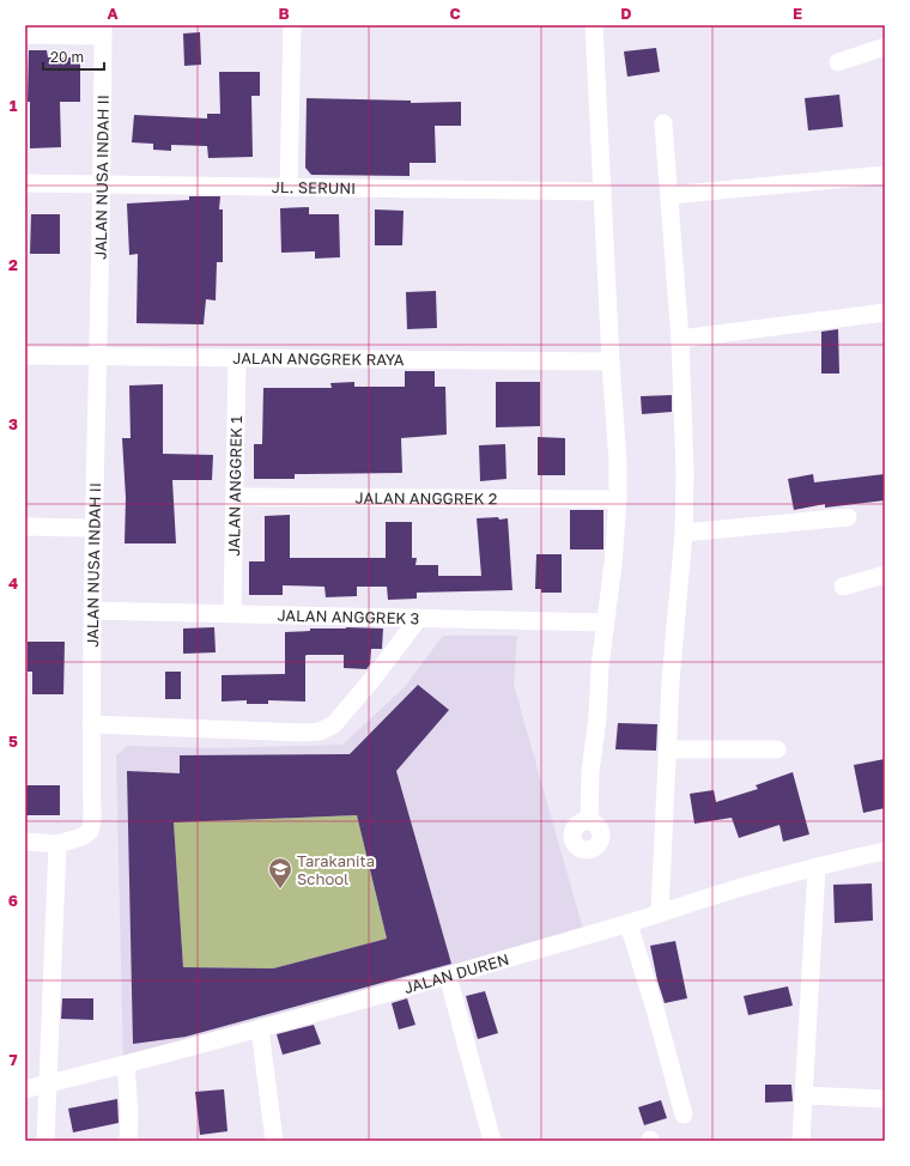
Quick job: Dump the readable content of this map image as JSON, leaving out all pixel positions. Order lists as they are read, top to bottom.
{
  "streets": {
    "street": [
      "JALAN NUSA INDAH II",
      "JL. SERUNI",
      "JALAN ANGGREK RAYA",
      "JALAN ANGGREK 1",
      "JALAN ANGGREK 2",
      "JALAN ANGGREK 3",
      "JALAN DUREN"
    ]
  },
  "crossings": [
    ["JALAN NUSA INDAH II", "JL. SERUNI"],
    ["JALAN NUSA INDAH II", "JALAN ANGGREK RAYA"],
    ["JALAN NUSA INDAH II", "JALAN ANGGREK 3"],
    ["JALAN ANGGREK RAYA", "JALAN ANGGREK 1"],
    ["JALAN ANGGREK 1", "JALAN ANGGREK 2"],
    ["JALAN ANGGREK 1", "JALAN ANGGREK 3"]
  ],
  "places": {
    "school or university": ["Tarakanita School"]
  },
  "scale_bar": "20 m",
  "grid": {
    "columns": [
      "A",
      "B",
      "C",
      "D",
      "E"
    ],
    "rows": [
      "1",
      "2",
      "3",
      "4",
      "5",
      "6",
      "7"
    ]
  }
}
